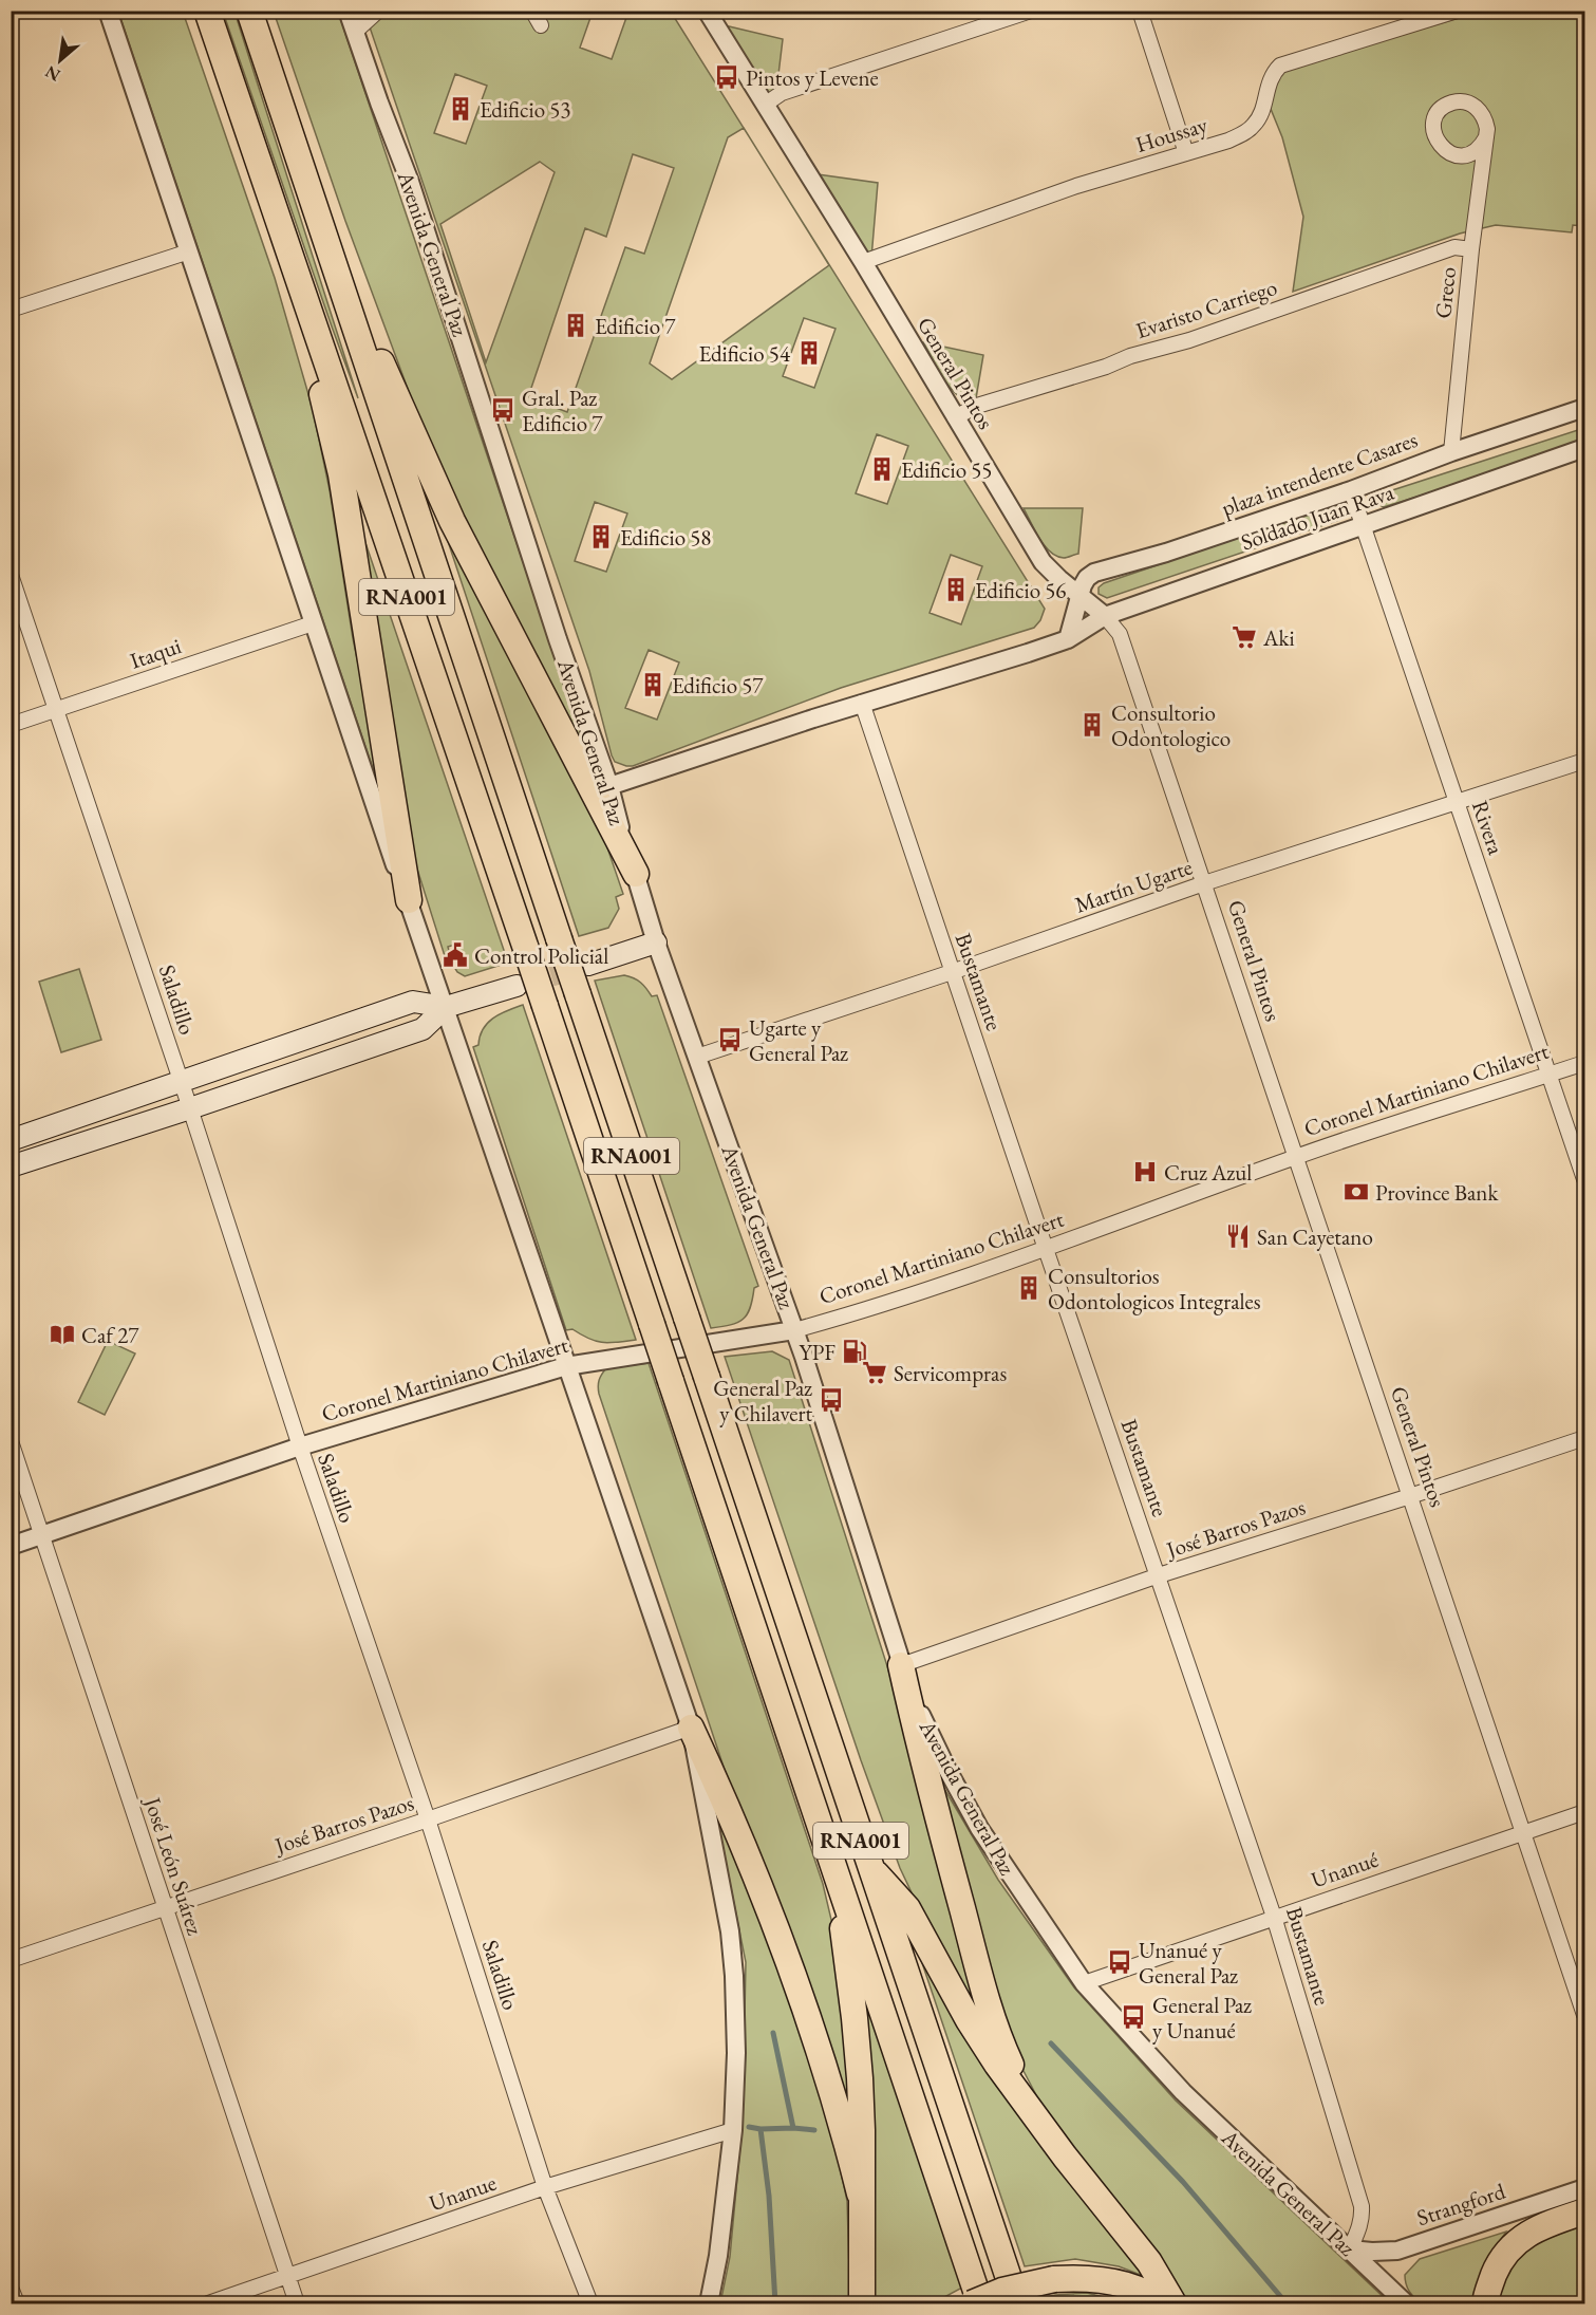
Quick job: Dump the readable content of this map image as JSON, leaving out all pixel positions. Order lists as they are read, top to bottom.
{
  "streets": {
    "highway": ["RNA001"],
    "street": [
      "Houssay",
      "Avenida General Paz",
      "Greco",
      "Evaristo Carriego",
      "General Pintos",
      "plaza intendente Casares",
      "Soldado Juan Rava",
      "Itaqui",
      "Rivera",
      "Martín Ugarte",
      "Bustamante",
      "Saladillo",
      "Coronel Martiniano Chilavert",
      "José Barros Pazos",
      "José León Suárez",
      "Unanué",
      "Unanue",
      "Strangford"
    ]
  },
  "crossings": [
    ["Houssay", "General Pintos"],
    ["Avenida General Paz", "Soldado Juan Rava"],
    ["Avenida General Paz", "Martín Ugarte"],
    ["Avenida General Paz", "Bustamante"],
    ["Avenida General Paz", "Coronel Martiniano Chilavert"],
    ["Avenida General Paz", "José Barros Pazos"],
    ["Avenida General Paz", "Unanué"],
    ["Avenida General Paz", "Strangford"],
    ["Greco", "Evaristo Carriego"],
    ["Greco", "plaza intendente Casares"],
    ["Evaristo Carriego", "General Pintos"],
    ["General Pintos", "plaza intendente Casares"],
    ["General Pintos", "Soldado Juan Rava"],
    ["General Pintos", "Martín Ugarte"],
    ["General Pintos", "Coronel Martiniano Chilavert"],
    ["General Pintos", "José Barros Pazos"],
    ["General Pintos", "Unanué"],
    ["plaza intendente Casares", "Rivera"],
    ["Soldado Juan Rava", "Rivera"],
    ["Soldado Juan Rava", "Bustamante"],
    ["Itaqui", "Saladillo"],
    ["Rivera", "Martín Ugarte"],
    ["Rivera", "Coronel Martiniano Chilavert"],
    ["Martín Ugarte", "Bustamante"],
    ["Bustamante", "Coronel Martiniano Chilavert"],
    ["Bustamante", "José Barros Pazos"],
    ["Bustamante", "Unanué"],
    ["Bustamante", "Strangford"],
    ["Saladillo", "Coronel Martiniano Chilavert"],
    ["Saladillo", "José Barros Pazos"],
    ["Saladillo", "Unanue"],
    ["Coronel Martiniano Chilavert", "José León Suárez"],
    ["José Barros Pazos", "José León Suárez"],
    ["José León Suárez", "Unanue"]
  ],
  "places": {
    "bus stop": [
      "Pintos y Levene",
      "Gral. Paz Edificio 7",
      "Ugarte y General Paz",
      "General Paz y Chilavert",
      "Unanué y General Paz",
      "General Paz y Unanué"
    ],
    "building": [
      "Edificio 53",
      "Edificio 7",
      "Edificio 54",
      "Edificio 55",
      "Edificio 58",
      "Edificio 56",
      "Edificio 57",
      "Consultorio Odontologico",
      "Consultorios Odontologicos Integrales"
    ],
    "supermarket": ["Aki", "Servicompras"],
    "public building": ["Control Policial"],
    "hospital": ["Cruz Azul"],
    "bank": ["Province Bank"],
    "restaurant": ["San Cayetano"],
    "library": ["Caf 27"],
    "fuel station": ["YPF"]
  },
  "north": "bottom left"
}
